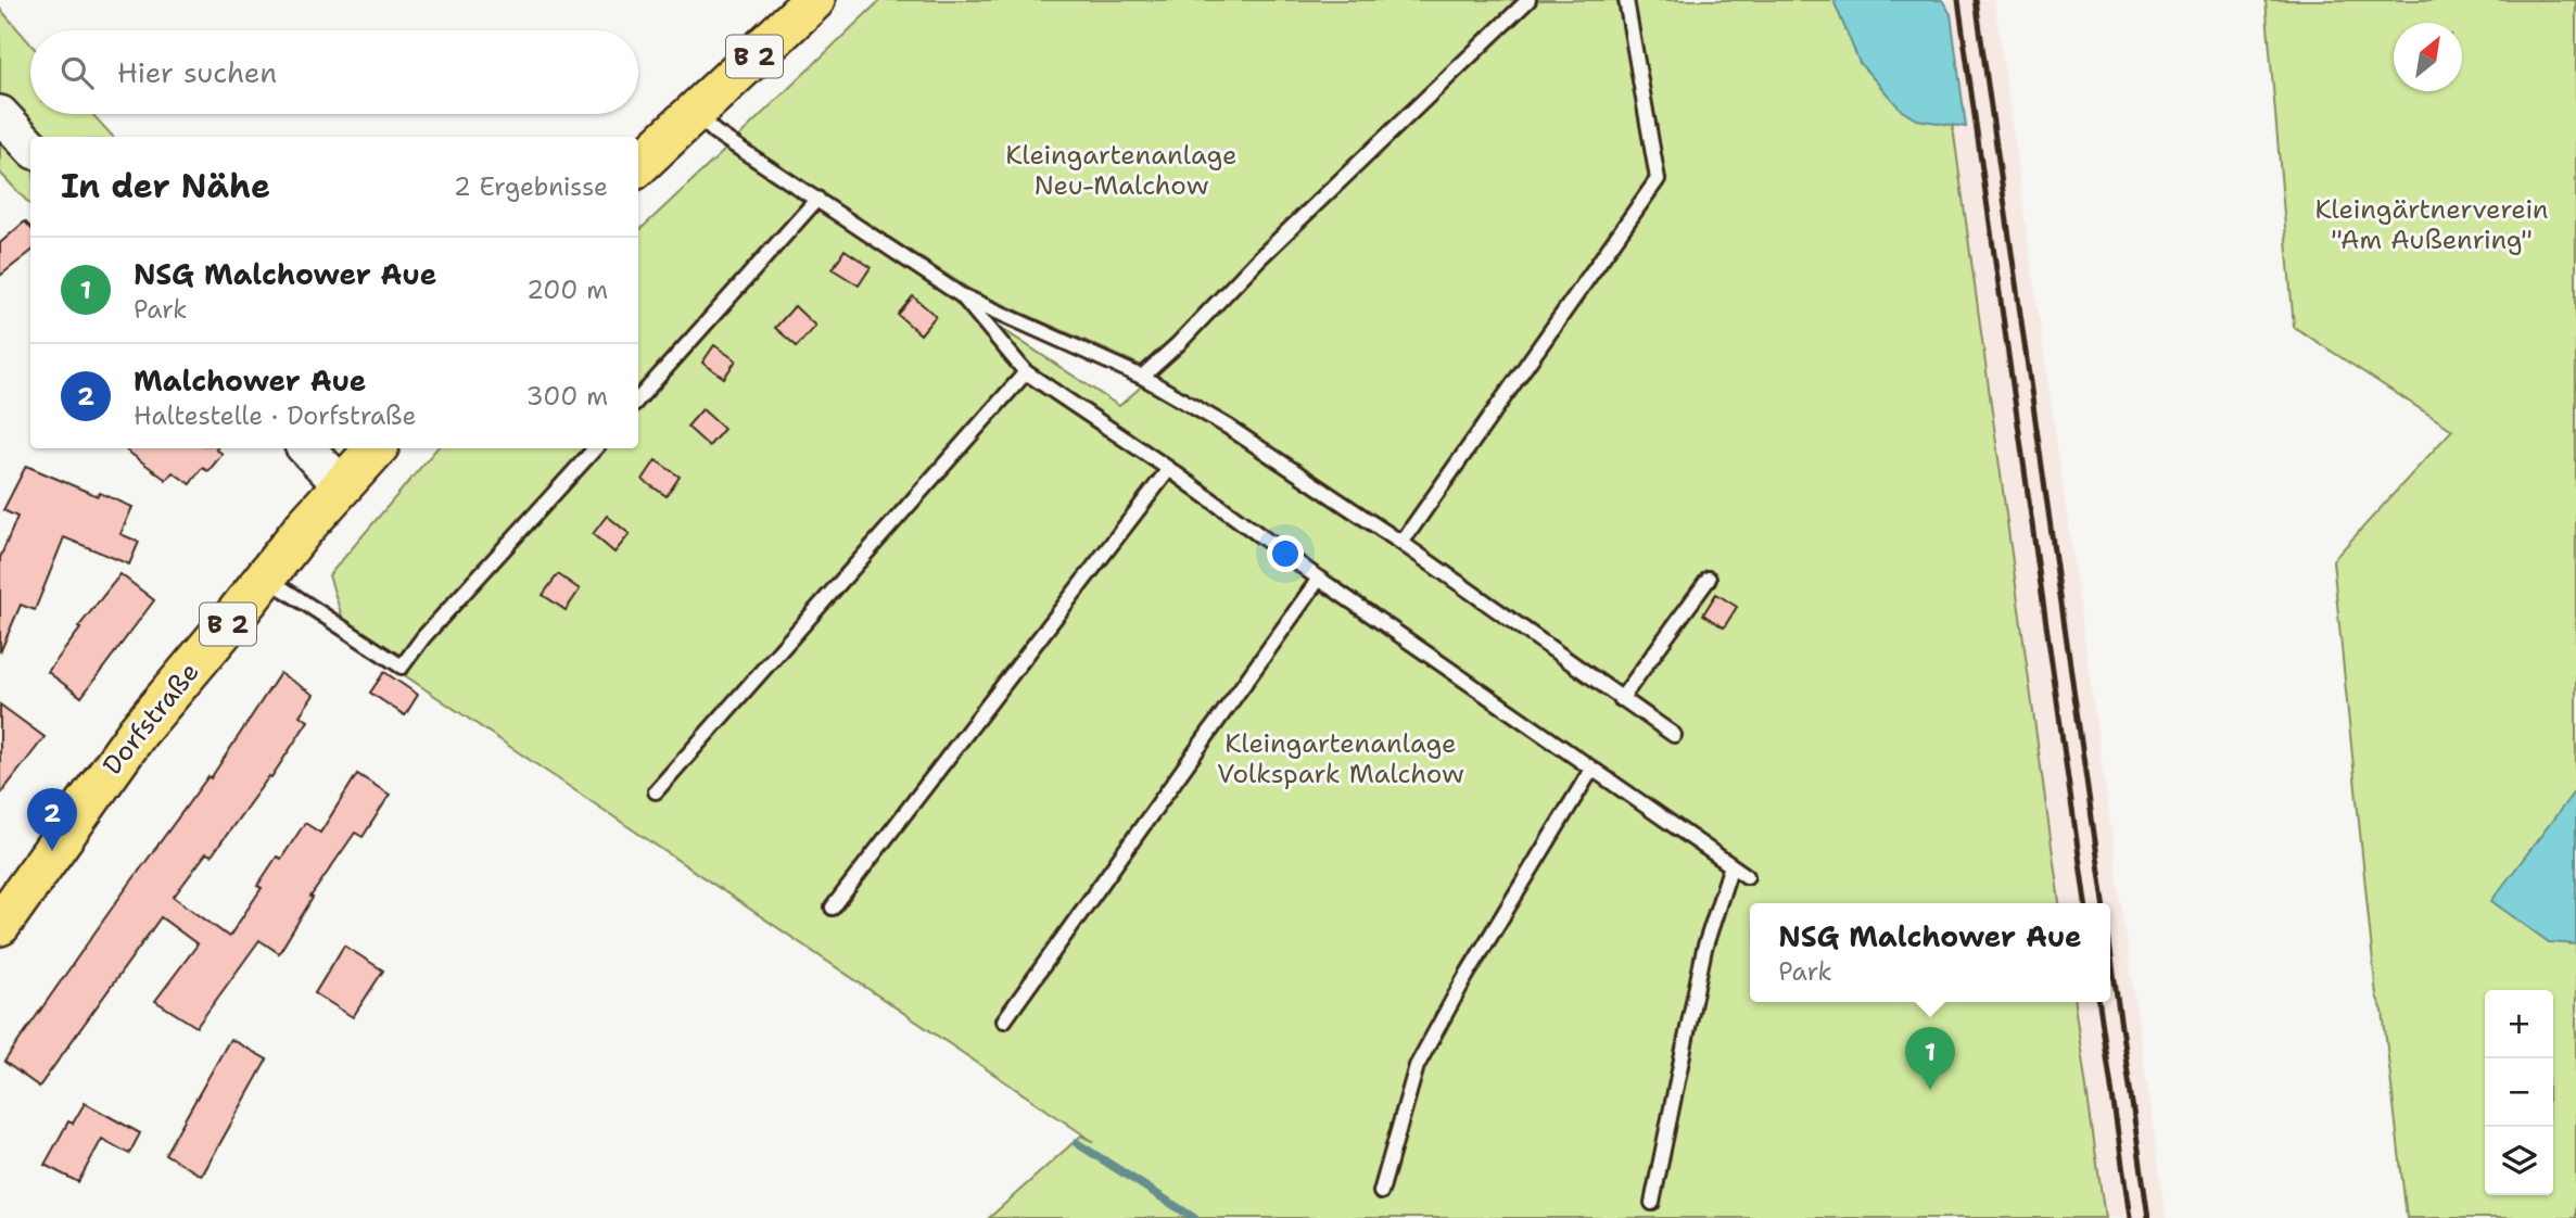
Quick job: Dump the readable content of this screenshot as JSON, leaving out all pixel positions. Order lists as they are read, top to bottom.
{
  "streets": {
    "main road": ["B 2", "Dorfstraße"]
  },
  "crossings": [
    ["B 2", "Dorfstraße"]
  ],
  "parks": ["Kleingartenanlage Neu-Malchow", "Kleingärtnerverein \"Am Außenring\"", "Kleingartenanlage Volkspark Malchow"],
  "north": "top right",
  "page": {
    "search": "Hier suchen",
    "heading": ["In der Nähe", "2 Ergebnisse"],
    "list": [
      {
        "mark": "1",
        "name": "NSG Malchower Aue",
        "note": "Park",
        "value": "200 m"
      },
      {
        "mark": "2",
        "name": "Malchower Aue",
        "note": "Haltestelle · Dorfstraße",
        "value": "300 m"
      }
    ],
    "pins": ["2", "1"],
    "popup": ["NSG Malchower Aue", "Park"],
    "map_buttons": ["+", "−"]
  }
}
